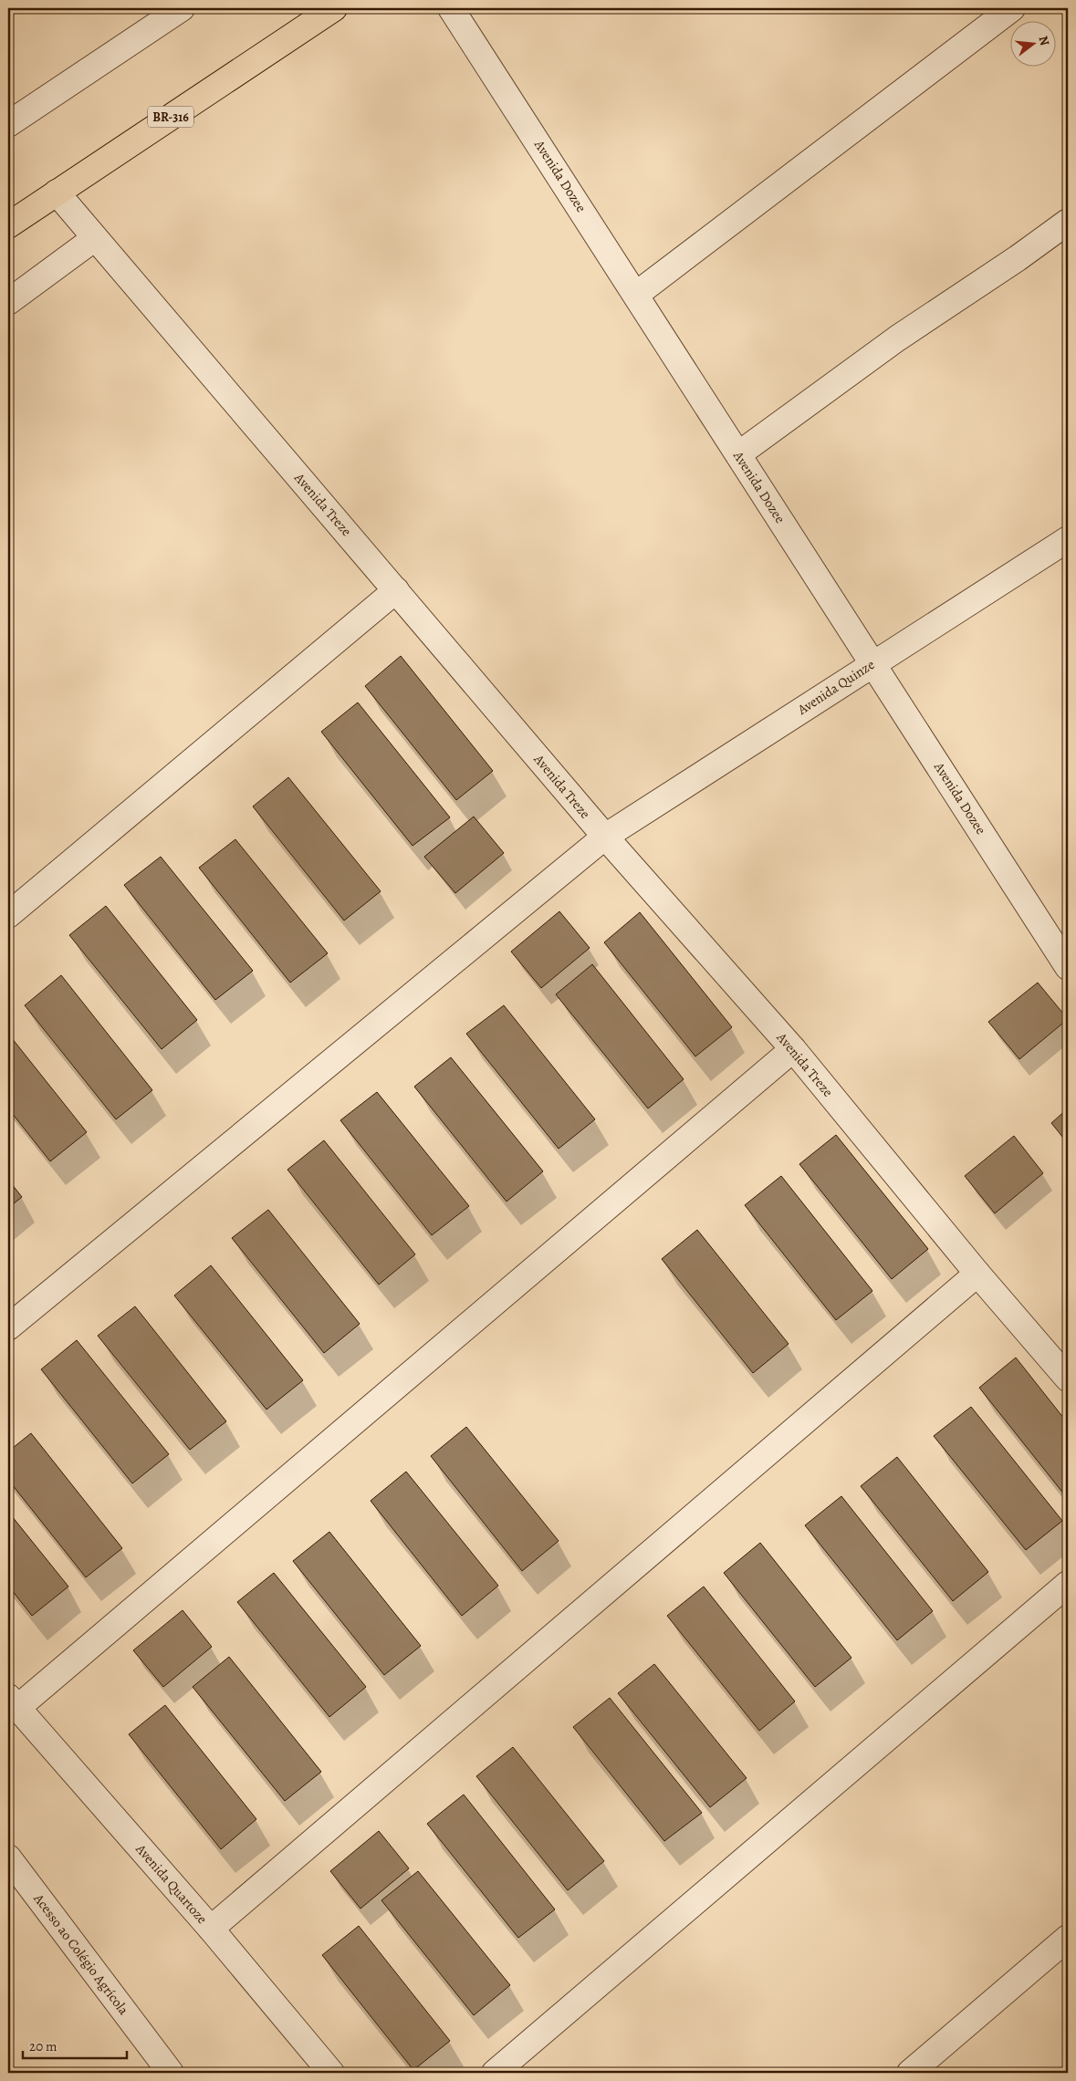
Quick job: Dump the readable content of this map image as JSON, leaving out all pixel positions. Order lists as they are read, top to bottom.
{
  "streets": {
    "highway": ["BR-316"],
    "street": [
      "Avenida Dozee",
      "Avenida Treze",
      "Avenida Quinze",
      "Avenida Quartoze",
      "Acesso ao Colégio Agrícola"
    ]
  },
  "crossings": [
    ["BR-316", "Avenida Treze"],
    ["Avenida Dozee", "Avenida Quinze"],
    ["Avenida Treze", "Avenida Quinze"]
  ],
  "scale_bar": "20 m",
  "north": "right"
}
